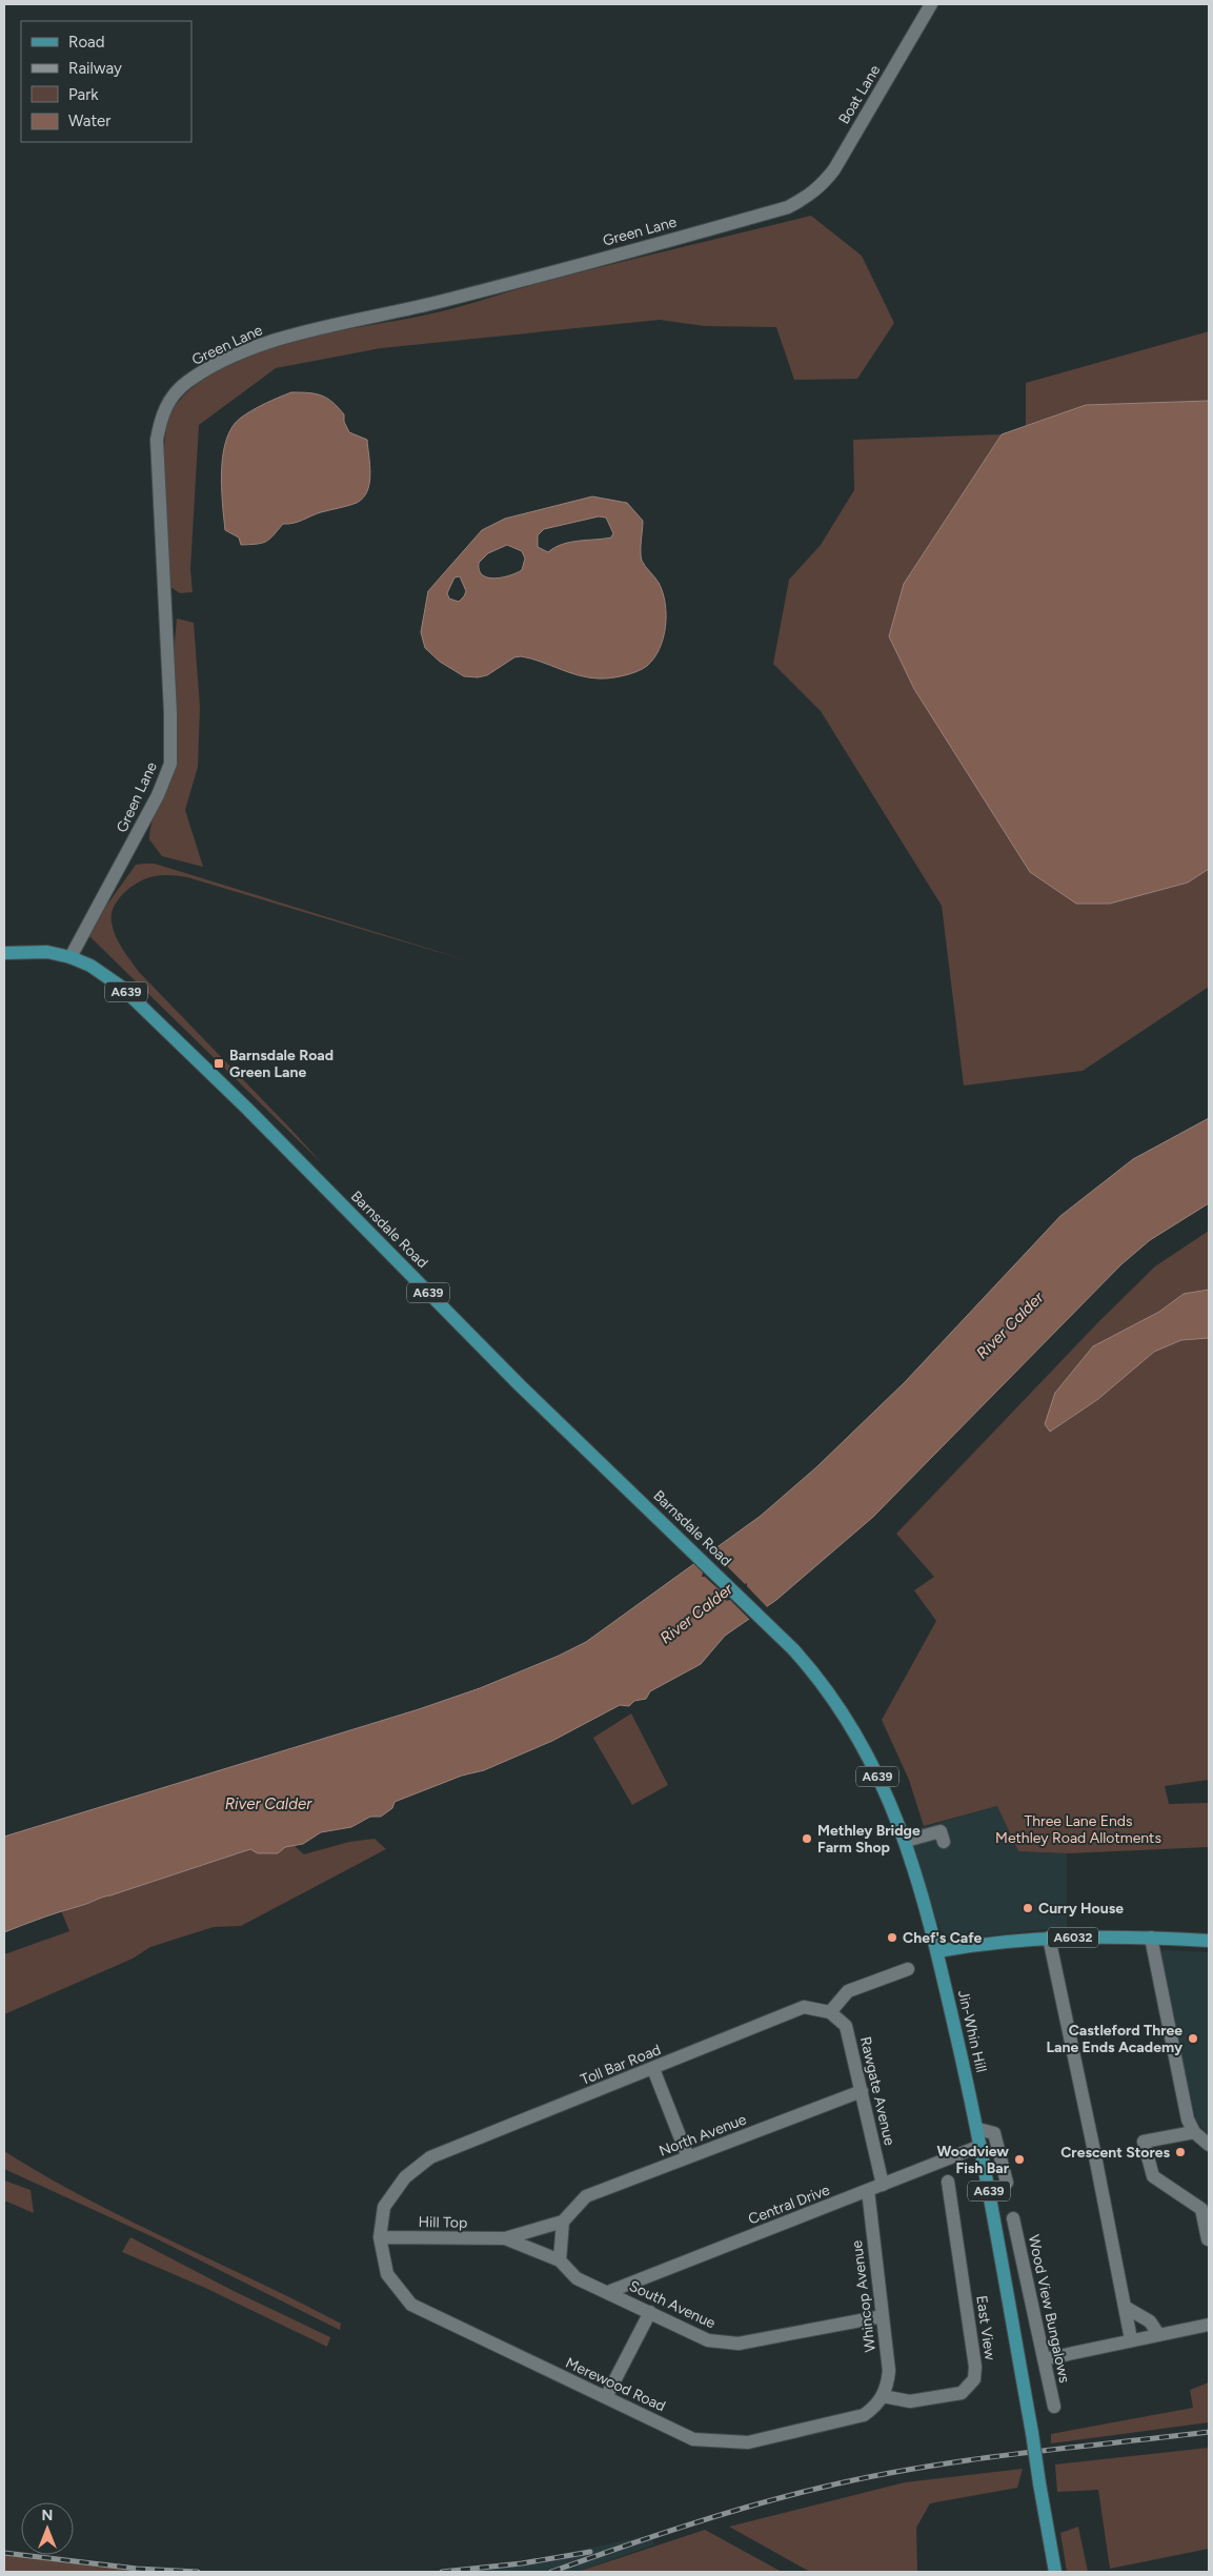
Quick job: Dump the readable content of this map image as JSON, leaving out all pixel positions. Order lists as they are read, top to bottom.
{
  "streets": {
    "main road": [
      "A639",
      "Barnsdale Road",
      "A6032",
      "Jin-Whin Hill"
    ],
    "street": [
      "Boat Lane",
      "Green Lane",
      "Toll Bar Road",
      "Rawgate Avenue",
      "North Avenue",
      "Central Drive",
      "Hill Top",
      "Whincop Avenue",
      "South Avenue",
      "Wood View Bungalows",
      "East View",
      "Merewood Road"
    ]
  },
  "crossings": [
    ["Boat Lane", "Green Lane"],
    ["Green Lane", "Barnsdale Road"],
    ["Barnsdale Road", "Jin-Whin Hill"],
    ["A6032", "Jin-Whin Hill"],
    ["Jin-Whin Hill", "Central Drive"],
    ["Toll Bar Road", "Rawgate Avenue"],
    ["Toll Bar Road", "Hill Top"],
    ["Toll Bar Road", "Merewood Road"],
    ["Rawgate Avenue", "North Avenue"],
    ["Rawgate Avenue", "Central Drive"],
    ["North Avenue", "Hill Top"],
    ["Central Drive", "Whincop Avenue"],
    ["Central Drive", "South Avenue"],
    ["Hill Top", "South Avenue"],
    ["Hill Top", "Merewood Road"],
    ["Whincop Avenue", "South Avenue"],
    ["Whincop Avenue", "East View"],
    ["Whincop Avenue", "Merewood Road"],
    ["East View", "Merewood Road"]
  ],
  "water": ["River Calder"],
  "parks": ["Three Lane Ends Methley Road Allotments"],
  "places": {
    "transit": ["Barnsdale Road Green Lane"],
    "other": [
      "Methley Bridge Farm Shop",
      "Curry House",
      "Chef's Cafe",
      "Castleford Three Lane Ends Academy",
      "Crescent Stores",
      "Woodview Fish Bar"
    ]
  },
  "legend": [
    "Road",
    "Railway",
    "Park",
    "Water"
  ],
  "north": "top"
}
